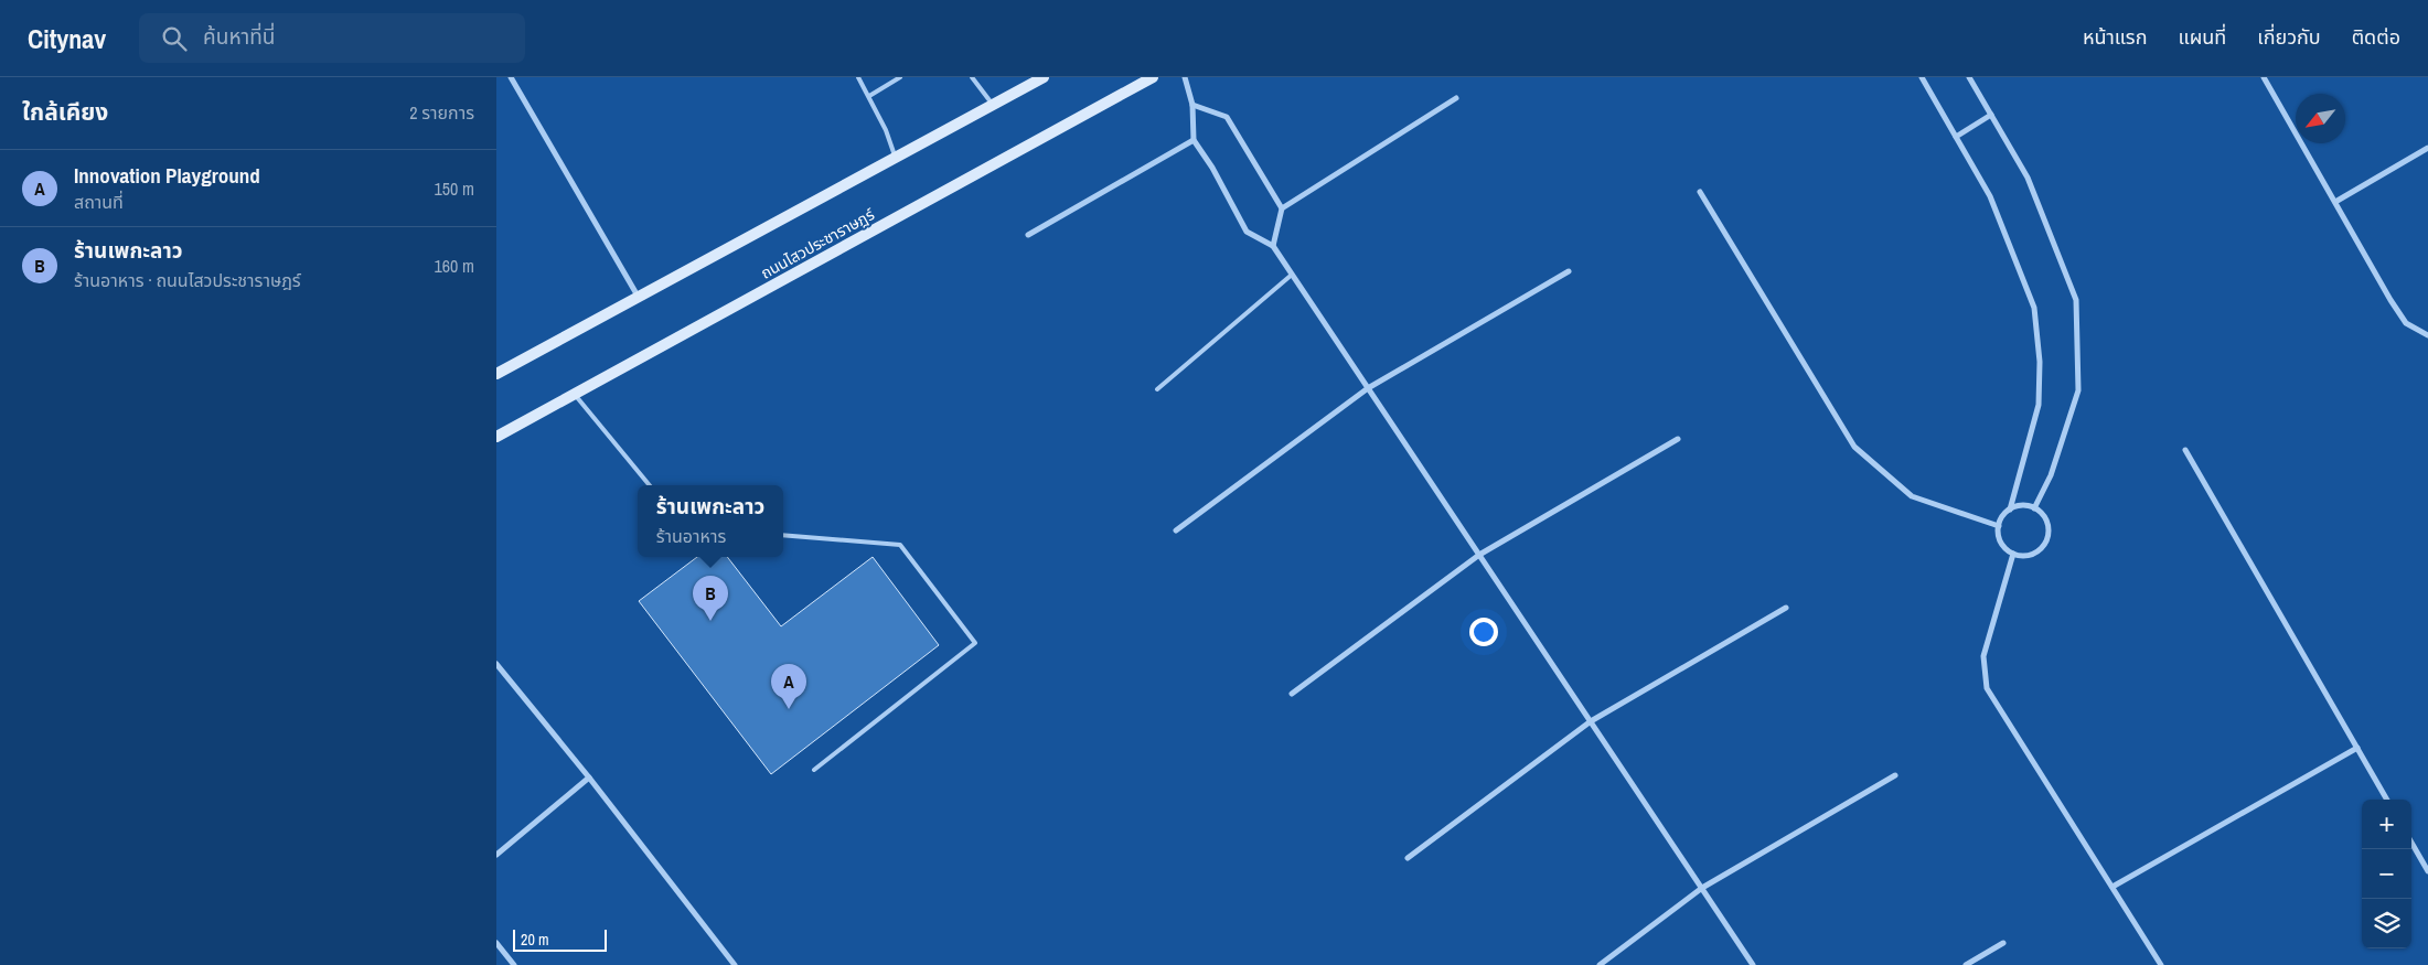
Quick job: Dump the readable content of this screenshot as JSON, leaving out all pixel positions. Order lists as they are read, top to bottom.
{
  "streets": {
    "main road": ["ถนนไสวประชาราษฎร์"]
  },
  "scale_bar": "20 m",
  "north": "bottom left",
  "page": {
    "header": "Citynav",
    "search": "ค้นหาที่นี่",
    "nav": [
      "หน้าแรก",
      "แผนที่",
      "เกี่ยวกับ",
      "ติดต่อ"
    ],
    "heading": ["ใกล้เคียง", "2 รายการ"],
    "list": [
      {
        "mark": "A",
        "name": "Innovation Playground",
        "note": "สถานที่",
        "value": "150 m"
      },
      {
        "mark": "B",
        "name": "ร้านเพกะลาว",
        "note": "ร้านอาหาร · ถนนไสวประชาราษฎร์",
        "value": "160 m"
      }
    ],
    "popup": ["ร้านเพกะลาว", "ร้านอาหาร"],
    "pins": ["B", "A"],
    "map_buttons": ["+", "−"],
    "scale": "20 m"
  }
}
